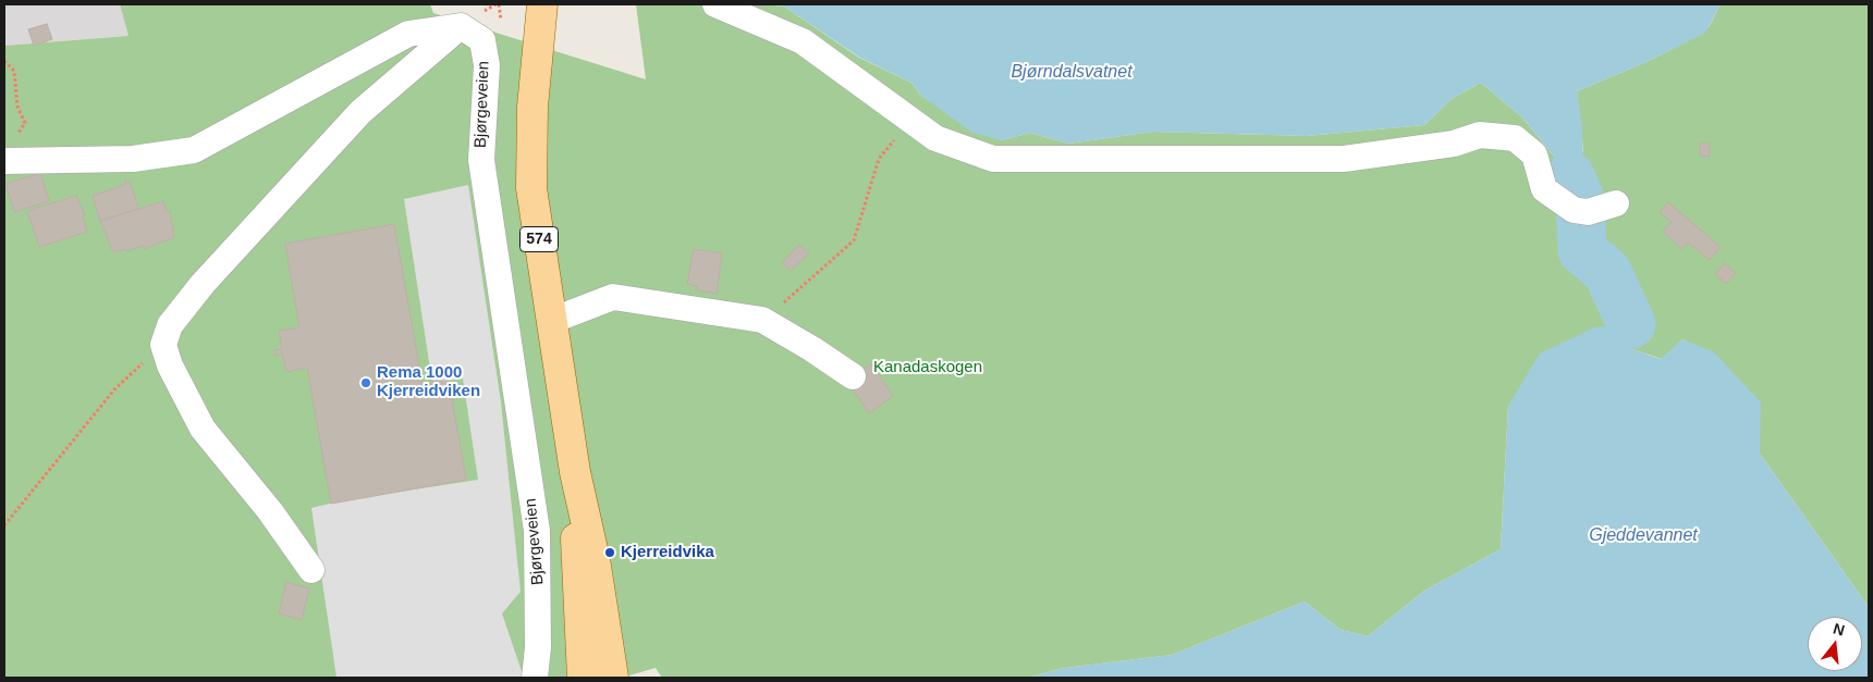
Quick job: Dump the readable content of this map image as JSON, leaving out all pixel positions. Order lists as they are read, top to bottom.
{
  "streets": {
    "main road": ["574"],
    "street": ["Bjørgeveien"]
  },
  "water": ["Bjørndalsvatnet", "Gjeddevannet"],
  "parks": ["Kanadaskogen"],
  "places": ["Rema 1000 Kjerreidviken", "Kjerreidvika"],
  "north": "top"
}
